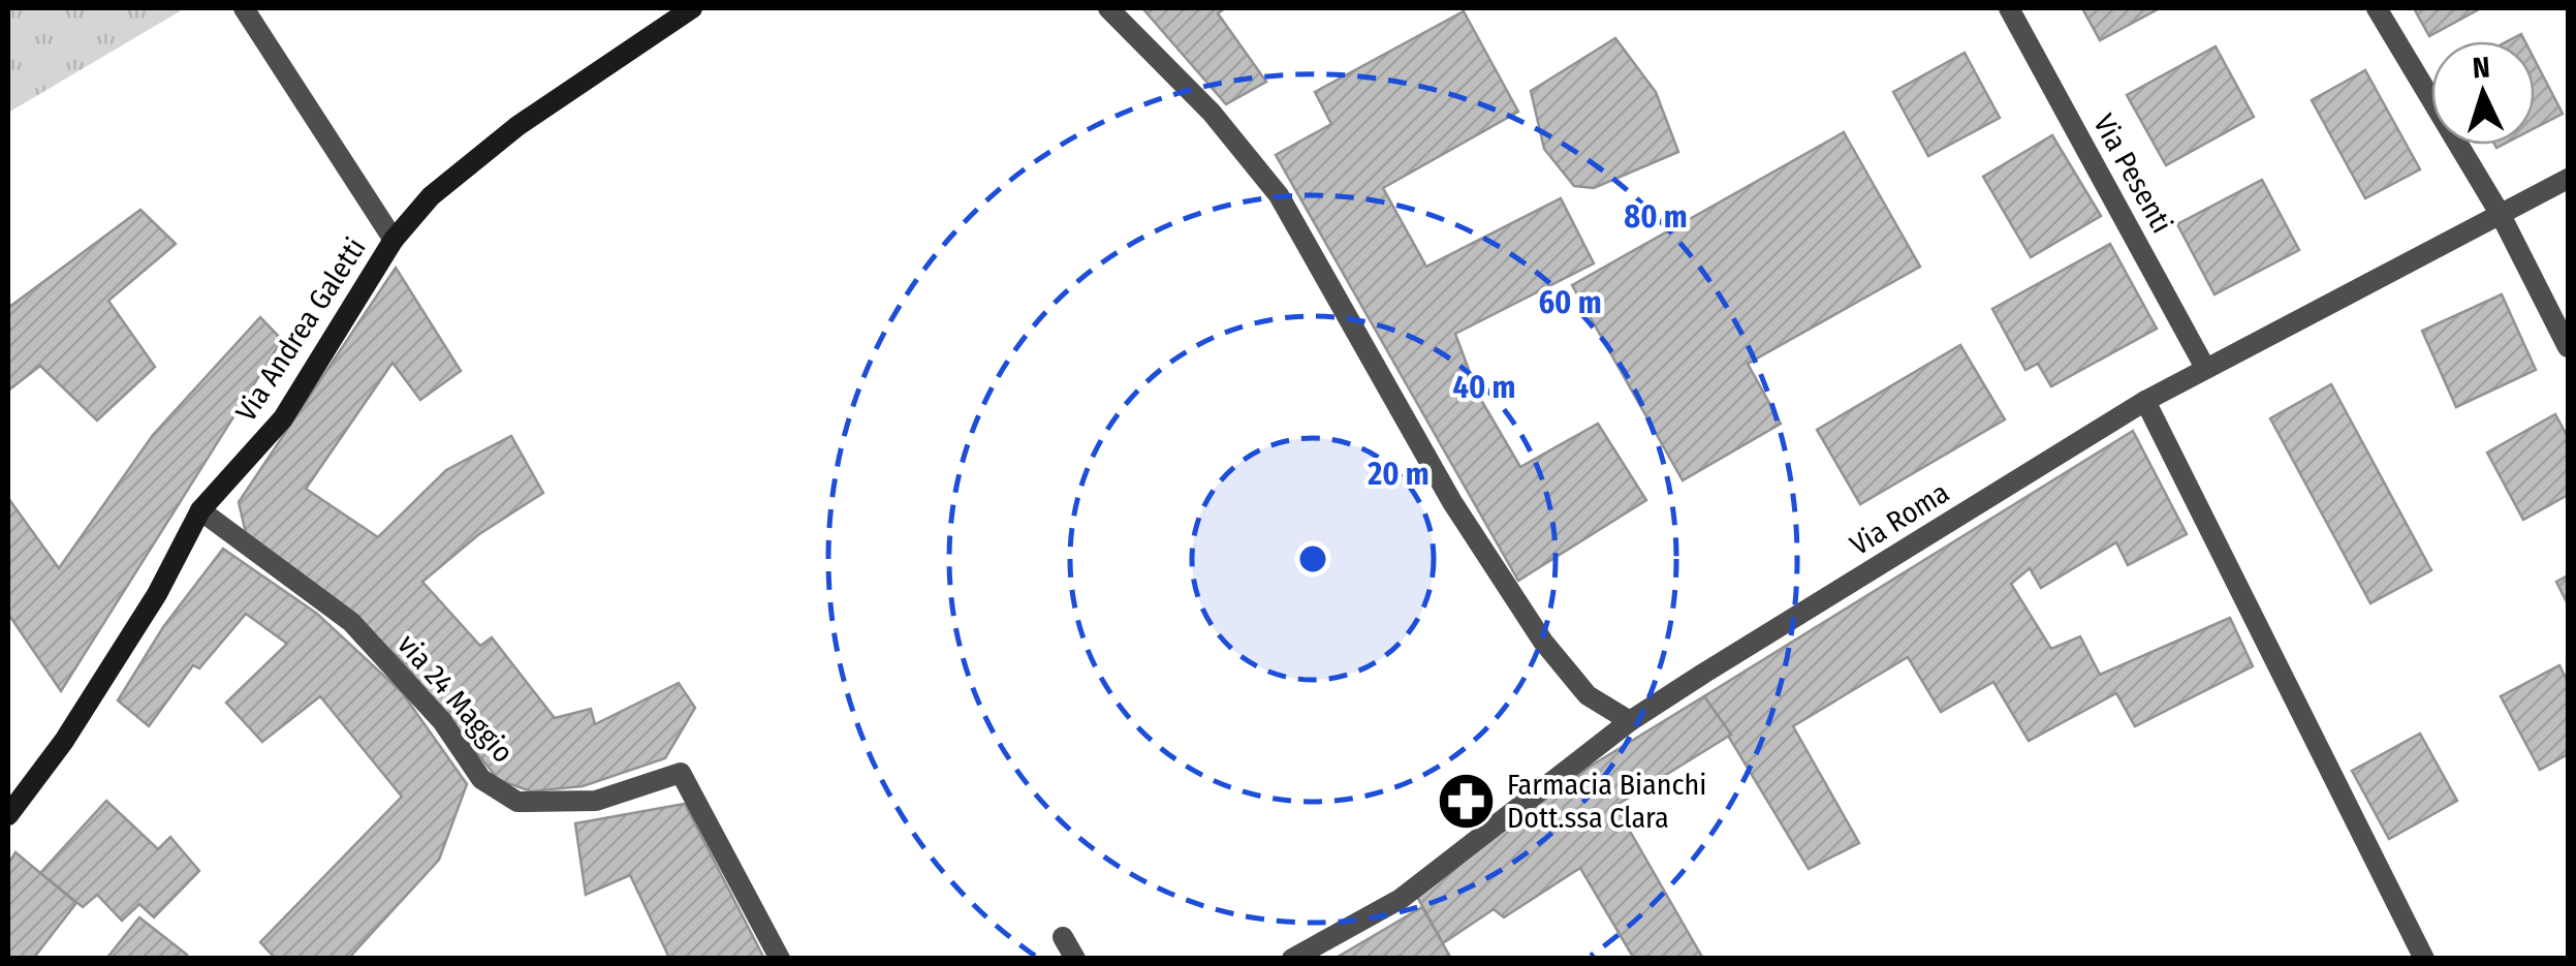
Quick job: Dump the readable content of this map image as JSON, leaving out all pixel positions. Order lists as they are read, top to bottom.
{
  "streets": {
    "street": [
      "Via Pesenti",
      "Via Andrea Galetti",
      "Via Roma",
      "via 24 Maggio"
    ]
  },
  "crossings": [
    ["Via Pesenti", "Via Roma"],
    ["Via Andrea Galetti", "via 24 Maggio"]
  ],
  "places": {
    "pharmacy": ["Farmacia Bianchi Dott.ssa Clara"]
  },
  "north": "top",
  "rings": [
    "80 m",
    "60 m",
    "40 m",
    "20 m"
  ]
}
